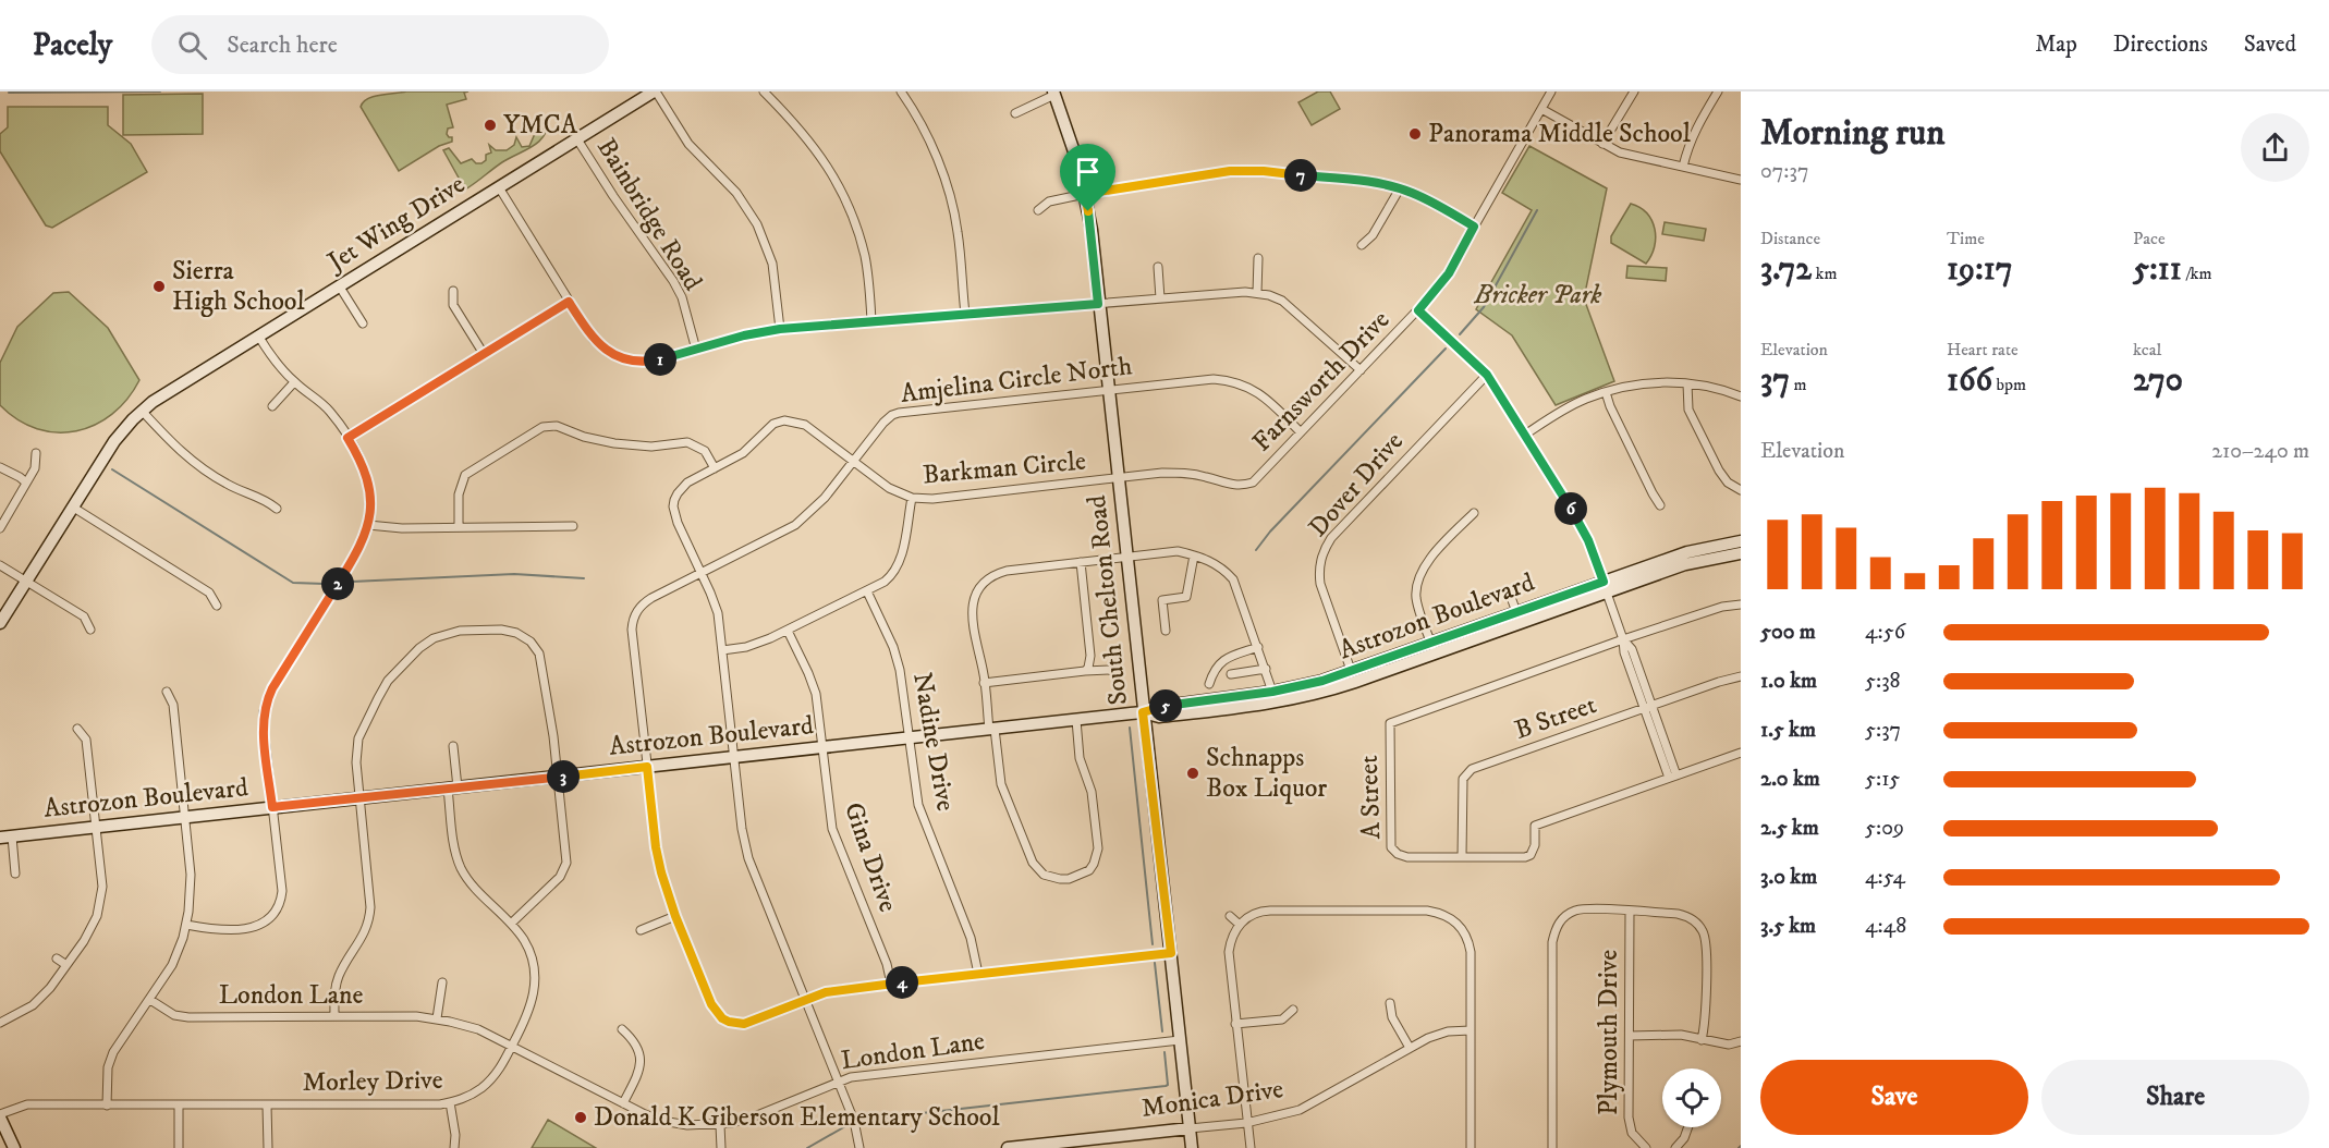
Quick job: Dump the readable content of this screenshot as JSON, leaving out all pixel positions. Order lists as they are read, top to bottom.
{
  "streets": {
    "main road": [
      "Jet Wing Drive",
      "South Chelton Road",
      "Astrozon Boulevard",
      "Monica Drive"
    ],
    "street": [
      "Bainbridge Road",
      "Amjelina Circle North",
      "Farnsworth Drive",
      "Barkman Circle",
      "Dover Drive",
      "B Street",
      "Nadine Drive",
      "A Street",
      "Gina Drive",
      "London Lane",
      "Plymouth Drive",
      "Morley Drive"
    ]
  },
  "crossings": [
    ["Bainbridge Road", "Jet Wing Drive"],
    ["Amjelina Circle North", "Farnsworth Drive"],
    ["Amjelina Circle North", "Barkman Circle"],
    ["Amjelina Circle North", "South Chelton Road"],
    ["Amjelina Circle North", "Astrozon Boulevard"],
    ["Farnsworth Drive", "Barkman Circle"],
    ["Farnsworth Drive", "South Chelton Road"],
    ["Barkman Circle", "South Chelton Road"],
    ["Barkman Circle", "Astrozon Boulevard"],
    ["Barkman Circle", "London Lane"],
    ["Dover Drive", "Astrozon Boulevard"],
    ["South Chelton Road", "Astrozon Boulevard"],
    ["South Chelton Road", "London Lane"],
    ["South Chelton Road", "Monica Drive"],
    ["Astrozon Boulevard", "Nadine Drive"],
    ["Astrozon Boulevard", "Gina Drive"],
    ["Astrozon Boulevard", "Morley Drive"],
    ["B Street", "A Street"],
    ["London Lane", "Morley Drive"]
  ],
  "parks": ["Bricker Park"],
  "places": [
    "YMCA",
    "Panorama Middle School",
    "Sierra High School",
    "Schnapps Box Liquor",
    "Donald K Giberson Elementary School"
  ],
  "page": {
    "header": "Pacely",
    "search": "Search here",
    "nav": ["Map", "Directions", "Saved"],
    "heading": ["Morning run", "07:37"],
    "pins": [
      "7",
      "1",
      "6",
      "2",
      "5",
      "3",
      "4"
    ],
    "stats": [
      ["Distance", "3.72 km"],
      ["Time", "19:17"],
      ["Pace", "5:11 /km"],
      ["Elevation", "37 m"],
      ["Heart rate", "166 bpm"],
      ["kcal", "270"]
    ],
    "chart": ["Elevation", "210–240 m"],
    "list": [
      {
        "name": "500 m",
        "note": "4:56"
      },
      {
        "name": "1.0 km",
        "note": "5:38"
      },
      {
        "name": "1.5 km",
        "note": "5:37"
      },
      {
        "name": "2.0 km",
        "note": "5:15"
      },
      {
        "name": "2.5 km",
        "note": "5:09"
      },
      {
        "name": "3.0 km",
        "note": "4:54"
      },
      {
        "name": "3.5 km",
        "note": "4:48"
      }
    ],
    "buttons": ["Save", "Share"]
  }
}
